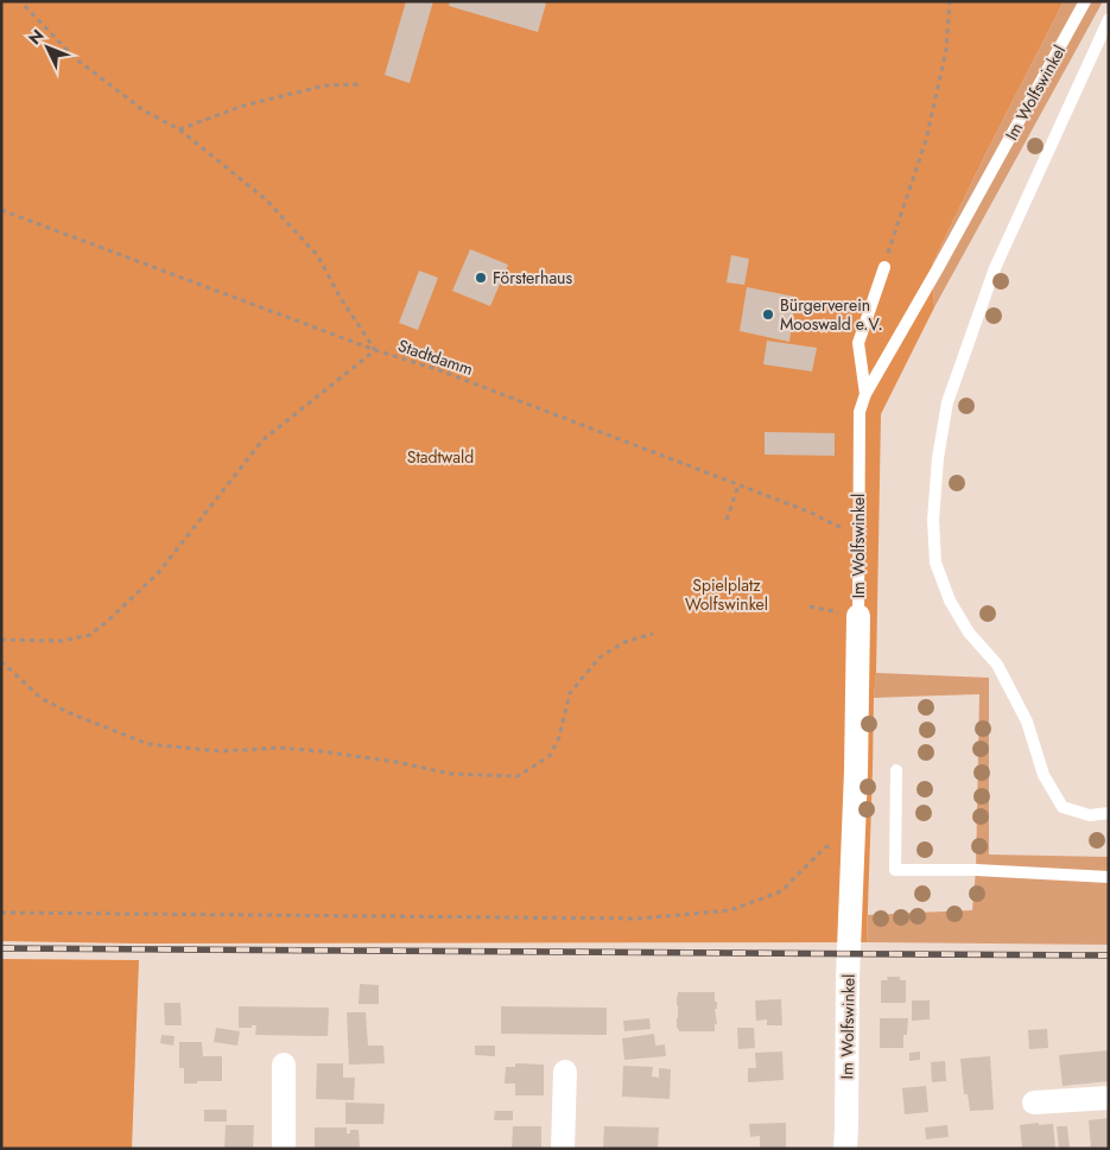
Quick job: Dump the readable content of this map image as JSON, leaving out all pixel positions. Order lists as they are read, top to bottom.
{
  "streets": {
    "street": ["Im Wolfswinkel"],
    "path": ["Stadtdamm"]
  },
  "crossings": [
    ["Im Wolfswinkel", "Stadtdamm"]
  ],
  "parks": ["Stadtwald", "Spielplatz Wolfswinkel"],
  "places": ["Försterhaus", "Bürgerverein Mooswald e.V."],
  "north": "top left"
}
